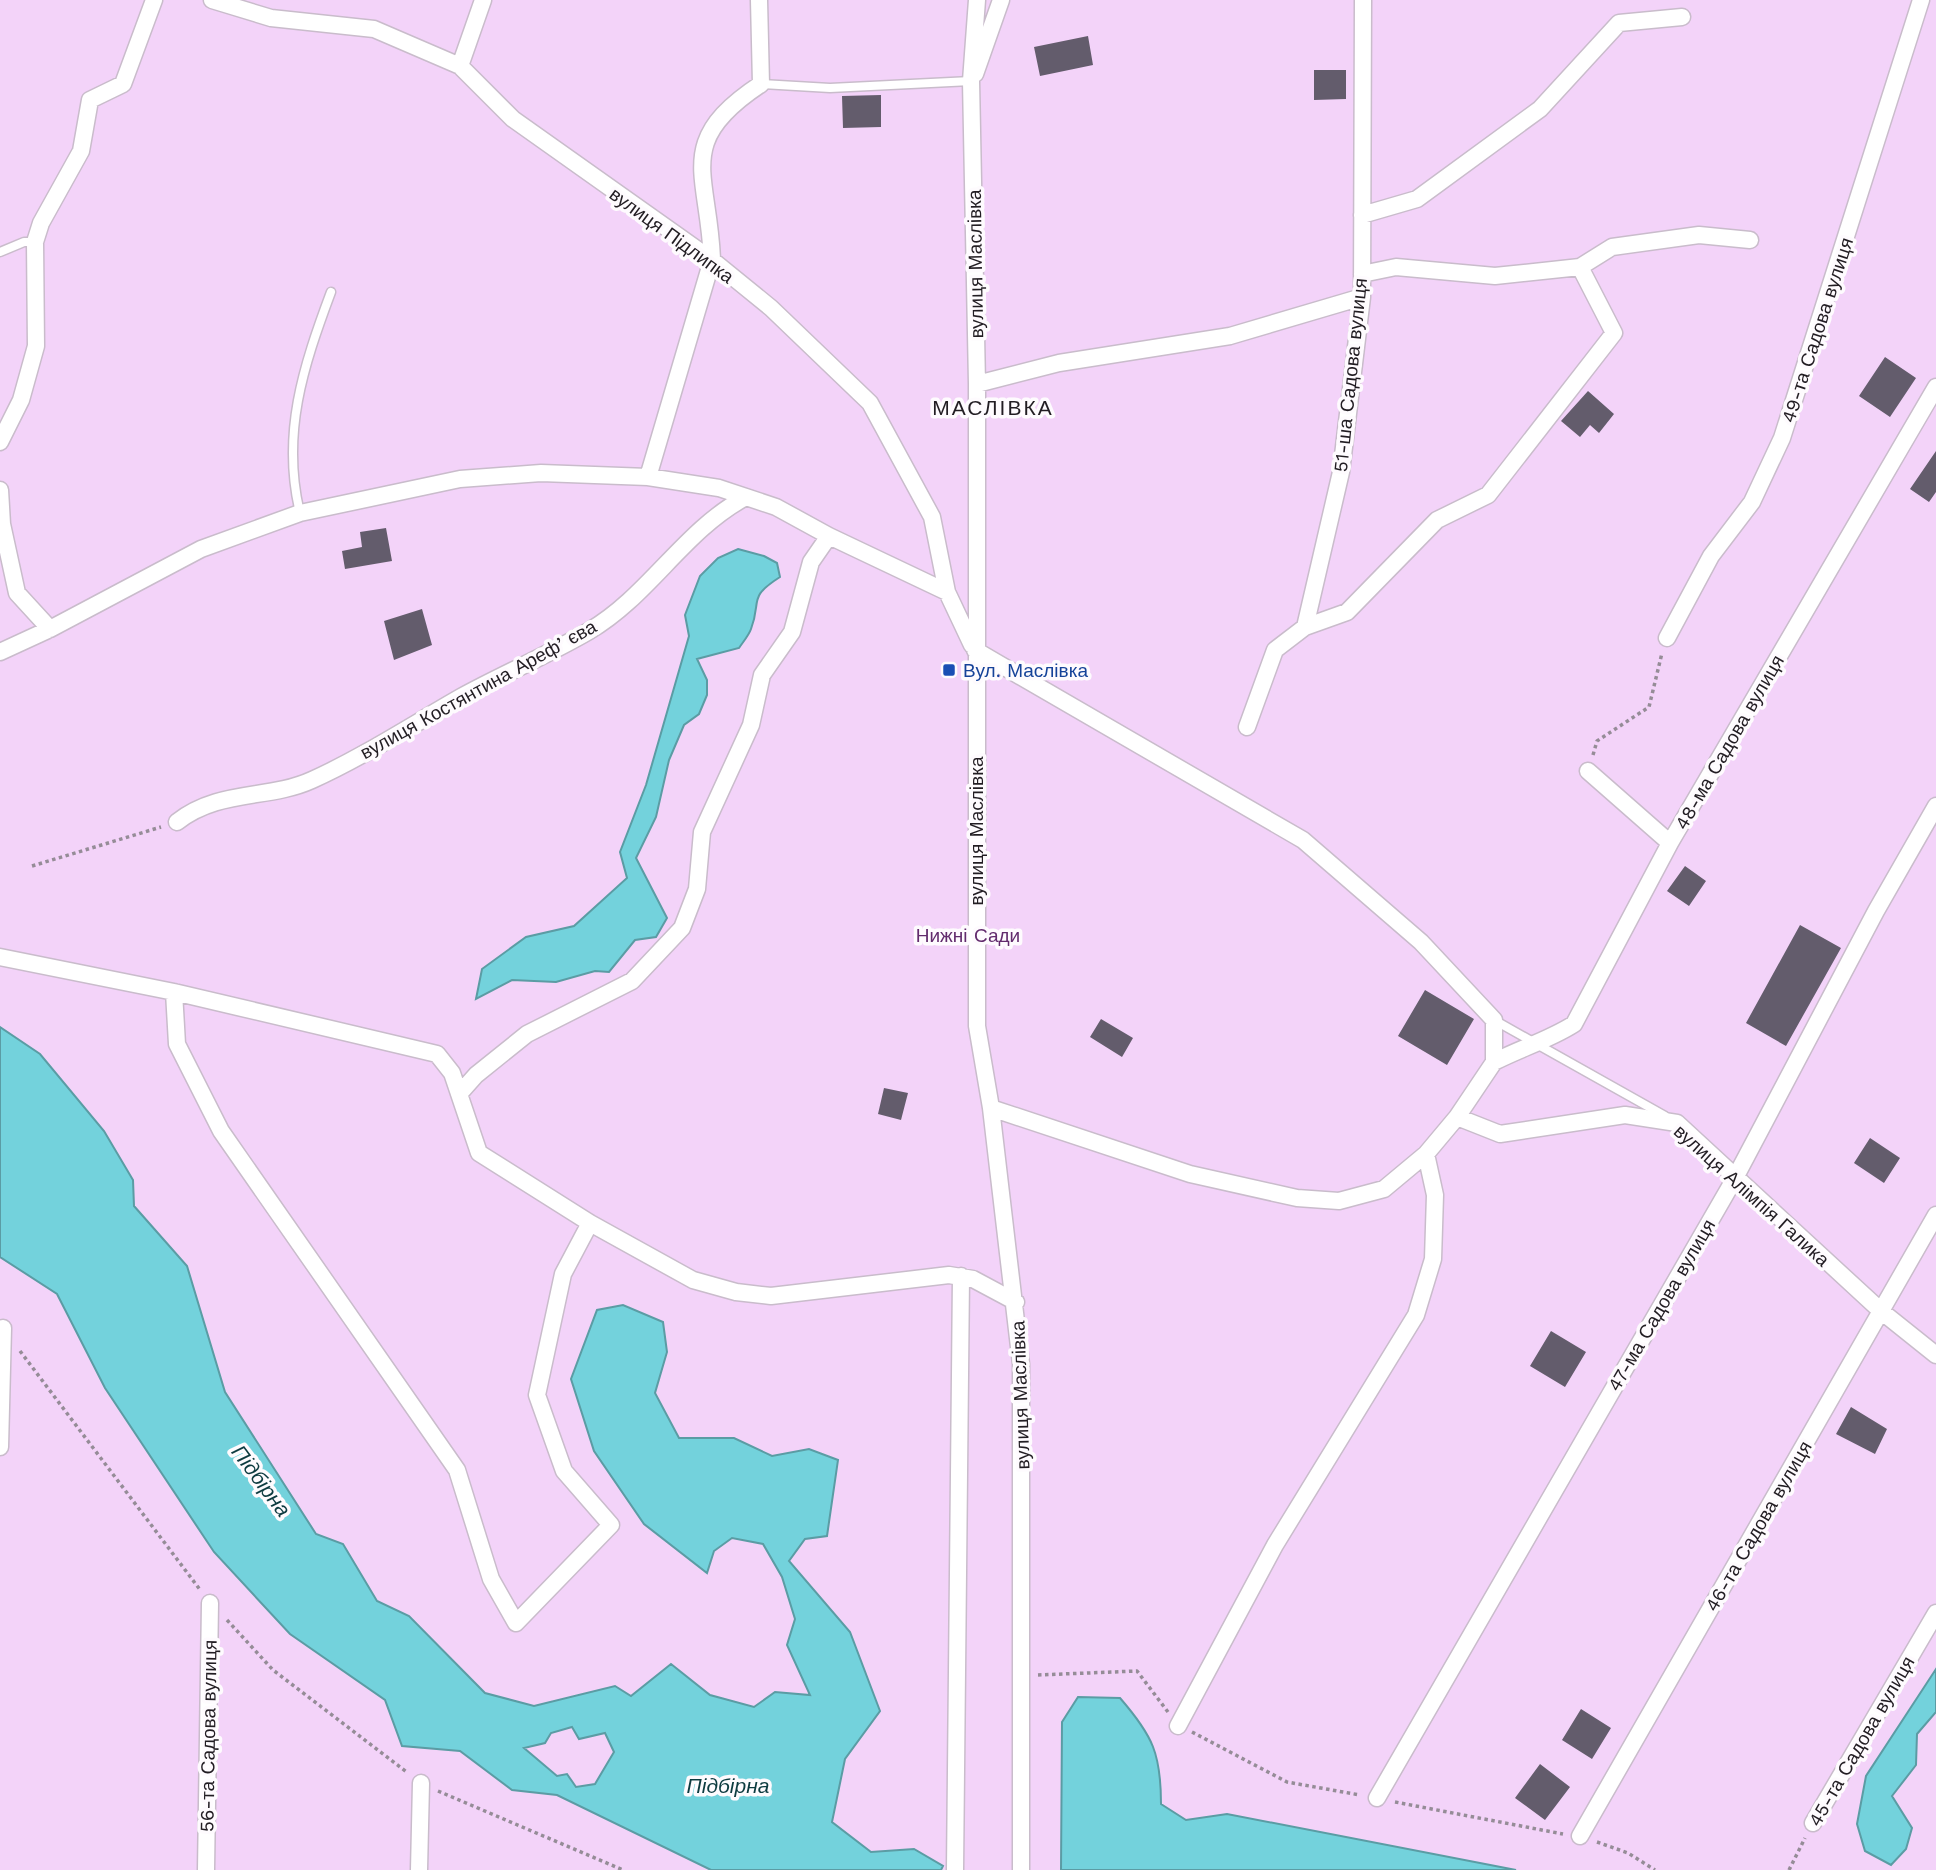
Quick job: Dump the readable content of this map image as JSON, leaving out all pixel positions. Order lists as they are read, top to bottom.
{
  "streets": {
    "street": [
      "вулиця Підлипка",
      "вулиця Маслівка",
      "49-та Садова вулиця",
      "51-ша Садова вулиця",
      "вулиця Костянтина Арефʼєва",
      "48-ма Садова вулиця",
      "вулиця Алімпія Галика",
      "47-ма Садова вулиця",
      "46-та Садова вулиця",
      "56-та Садова вулиця",
      "45-та Садова вулиця"
    ]
  },
  "crossings": [
    ["вулиця Підлипка", "вулиця Маслівка"],
    ["вулиця Алімпія Галика", "47-ма Садова вулиця"],
    ["вулиця Алімпія Галика", "46-та Садова вулиця"]
  ],
  "districts": ["МАСЛІВКА"],
  "water": ["Підбірна"],
  "parks": ["Нижні Сади"],
  "places": {
    "transit": ["Вул. Маслівка"]
  }
}
